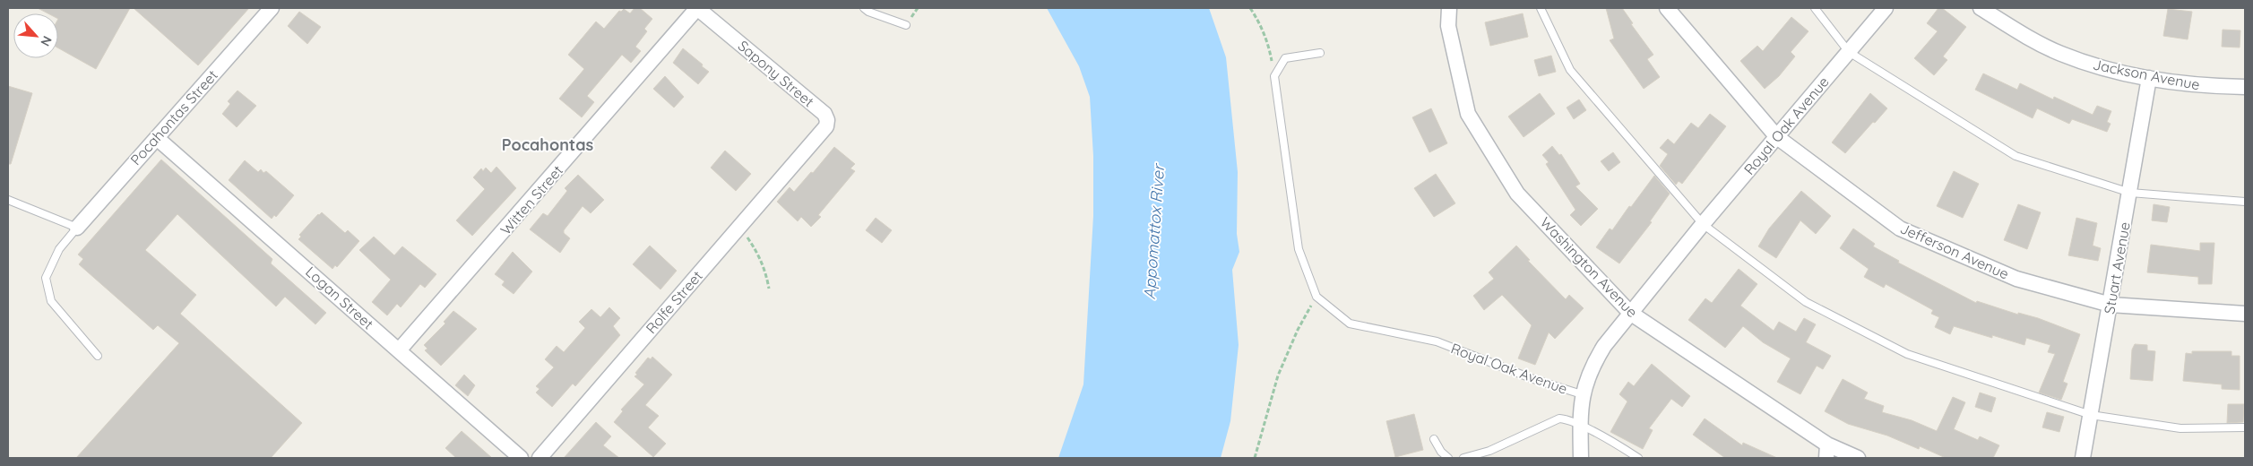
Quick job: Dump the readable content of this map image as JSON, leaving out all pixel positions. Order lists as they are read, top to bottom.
{
  "streets": {
    "street": [
      "Sapony Street",
      "Jackson Avenue",
      "Pocahontas Street",
      "Royal Oak Avenue",
      "Witten Street",
      "Jefferson Avenue",
      "Washington Avenue",
      "Stuart Avenue",
      "Logan Street",
      "Rolfe Street"
    ]
  },
  "crossings": [
    ["Sapony Street", "Witten Street"],
    ["Sapony Street", "Rolfe Street"],
    ["Jackson Avenue", "Stuart Avenue"],
    ["Pocahontas Street", "Logan Street"],
    ["Royal Oak Avenue", "Jefferson Avenue"],
    ["Royal Oak Avenue", "Washington Avenue"],
    ["Witten Street", "Logan Street"],
    ["Jefferson Avenue", "Stuart Avenue"]
  ],
  "districts": ["Pocahontas"],
  "water": ["Appomattox River"],
  "north": "bottom right"
}
